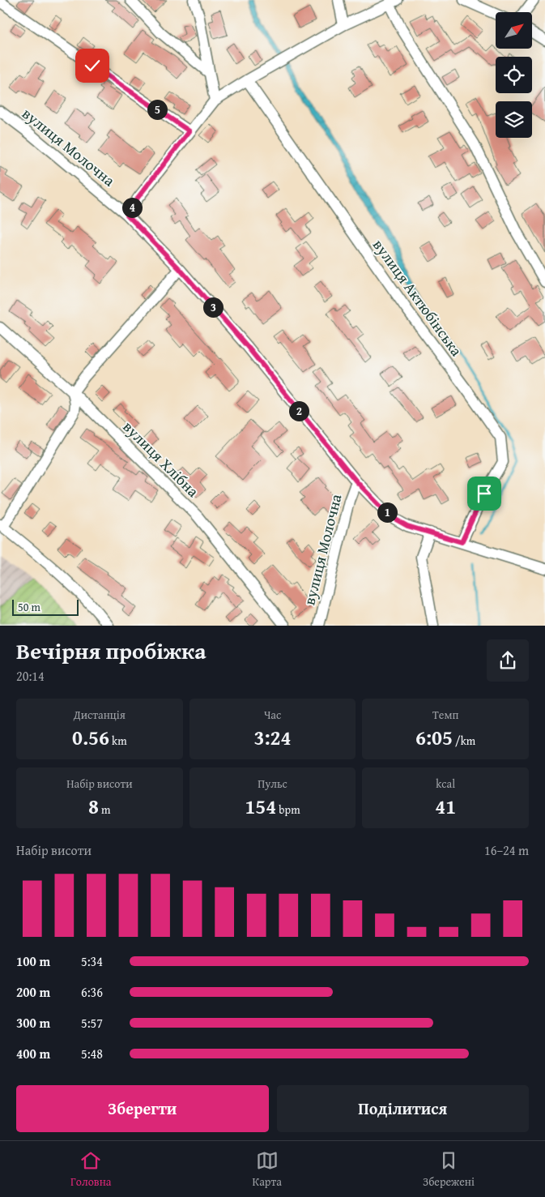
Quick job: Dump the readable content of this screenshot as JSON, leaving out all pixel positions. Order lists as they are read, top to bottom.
{
  "streets": {
    "street": ["вулиця Молочна", "вулиця Актюбінська", "вулиця Хлібна"]
  },
  "crossings": [
    ["вулиця Молочна", "вулиця Актюбінська"]
  ],
  "scale_bar": "50 m",
  "north": "top right",
  "page": {
    "pins": [
      "5",
      "4",
      "3",
      "2",
      "1"
    ],
    "scale": "50 m",
    "heading": ["Вечірня пробіжка", "20:14"],
    "stats": [
      ["Дистанція", "0.56 km"],
      ["Час", "3:24"],
      ["Темп", "6:05 /km"],
      ["Набір висоти", "8 m"],
      ["Пульс", "154 bpm"],
      ["kcal", "41"]
    ],
    "chart": ["Набір висоти", "16–24 m"],
    "list": [
      {
        "name": "100 m",
        "note": "5:34"
      },
      {
        "name": "200 m",
        "note": "6:36"
      },
      {
        "name": "300 m",
        "note": "5:57"
      },
      {
        "name": "400 m",
        "note": "5:48"
      }
    ],
    "buttons": ["Зберегти", "Поділитися"],
    "tabs": ["Головна", "Карта", "Збережені"]
  }
}
